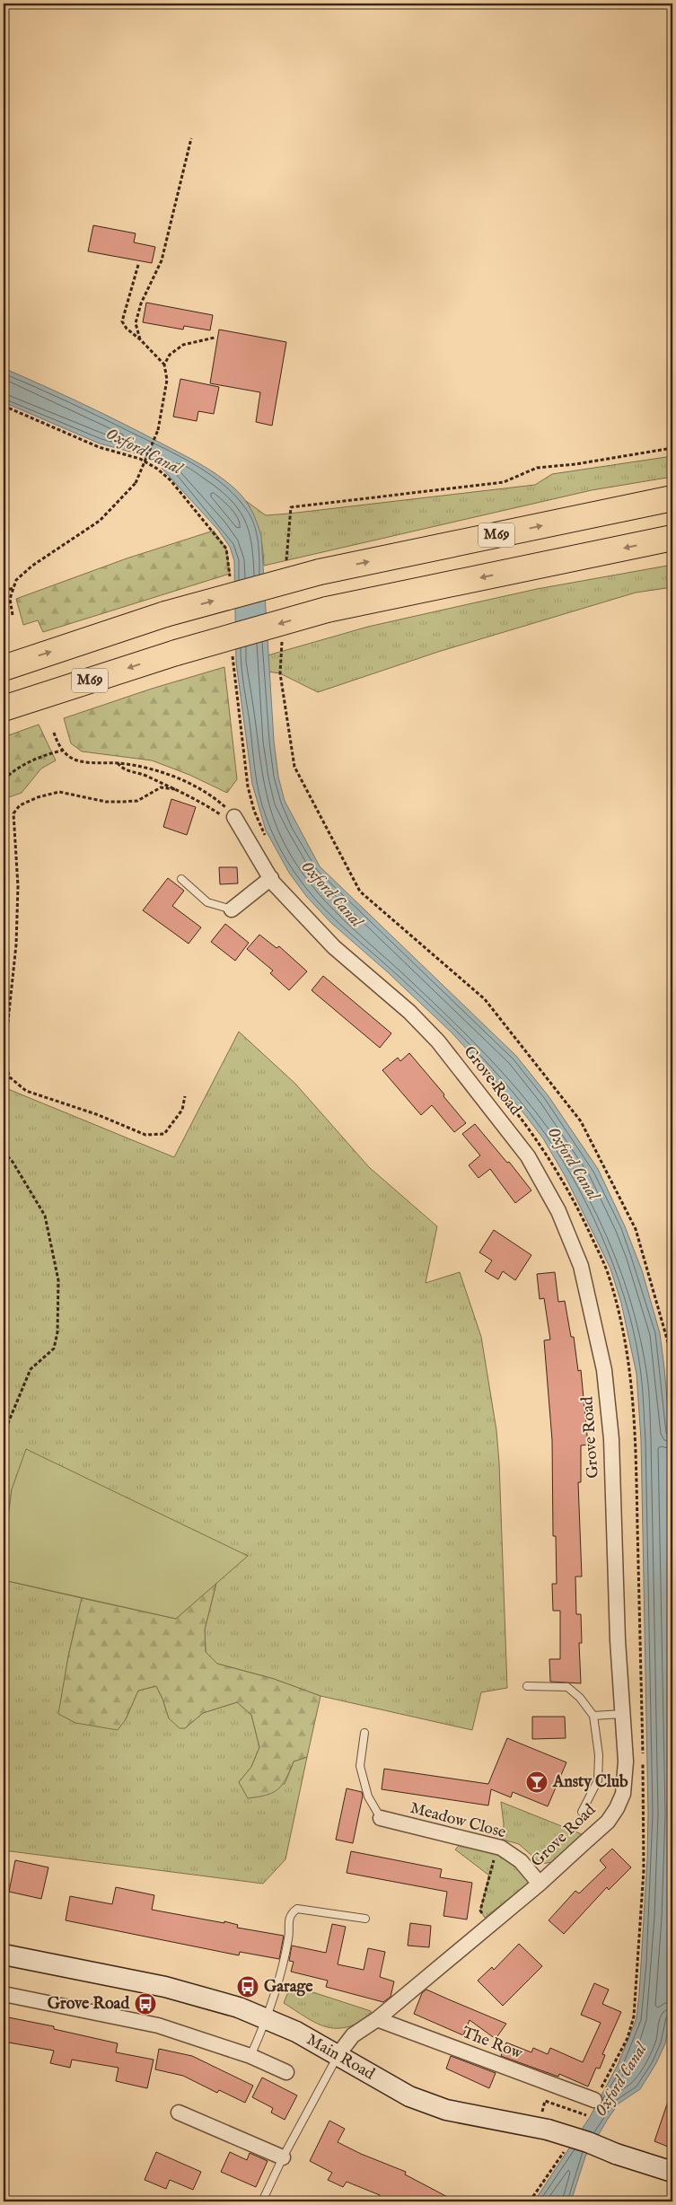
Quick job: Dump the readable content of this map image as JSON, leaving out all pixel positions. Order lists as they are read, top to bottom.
{
  "streets": {
    "highway": ["M69"],
    "main road": ["Main Road"],
    "street": ["Grove Road", "Meadow Close", "The Row"]
  },
  "crossings": [
    ["Grove Road", "Meadow Close"],
    ["Grove Road", "The Row"],
    ["Grove Road", "Main Road"]
  ],
  "water": ["Oxford Canal"],
  "places": {
    "bar": ["Ansty Club"],
    "bus stop": ["Garage", "Grove Road"]
  }
}
